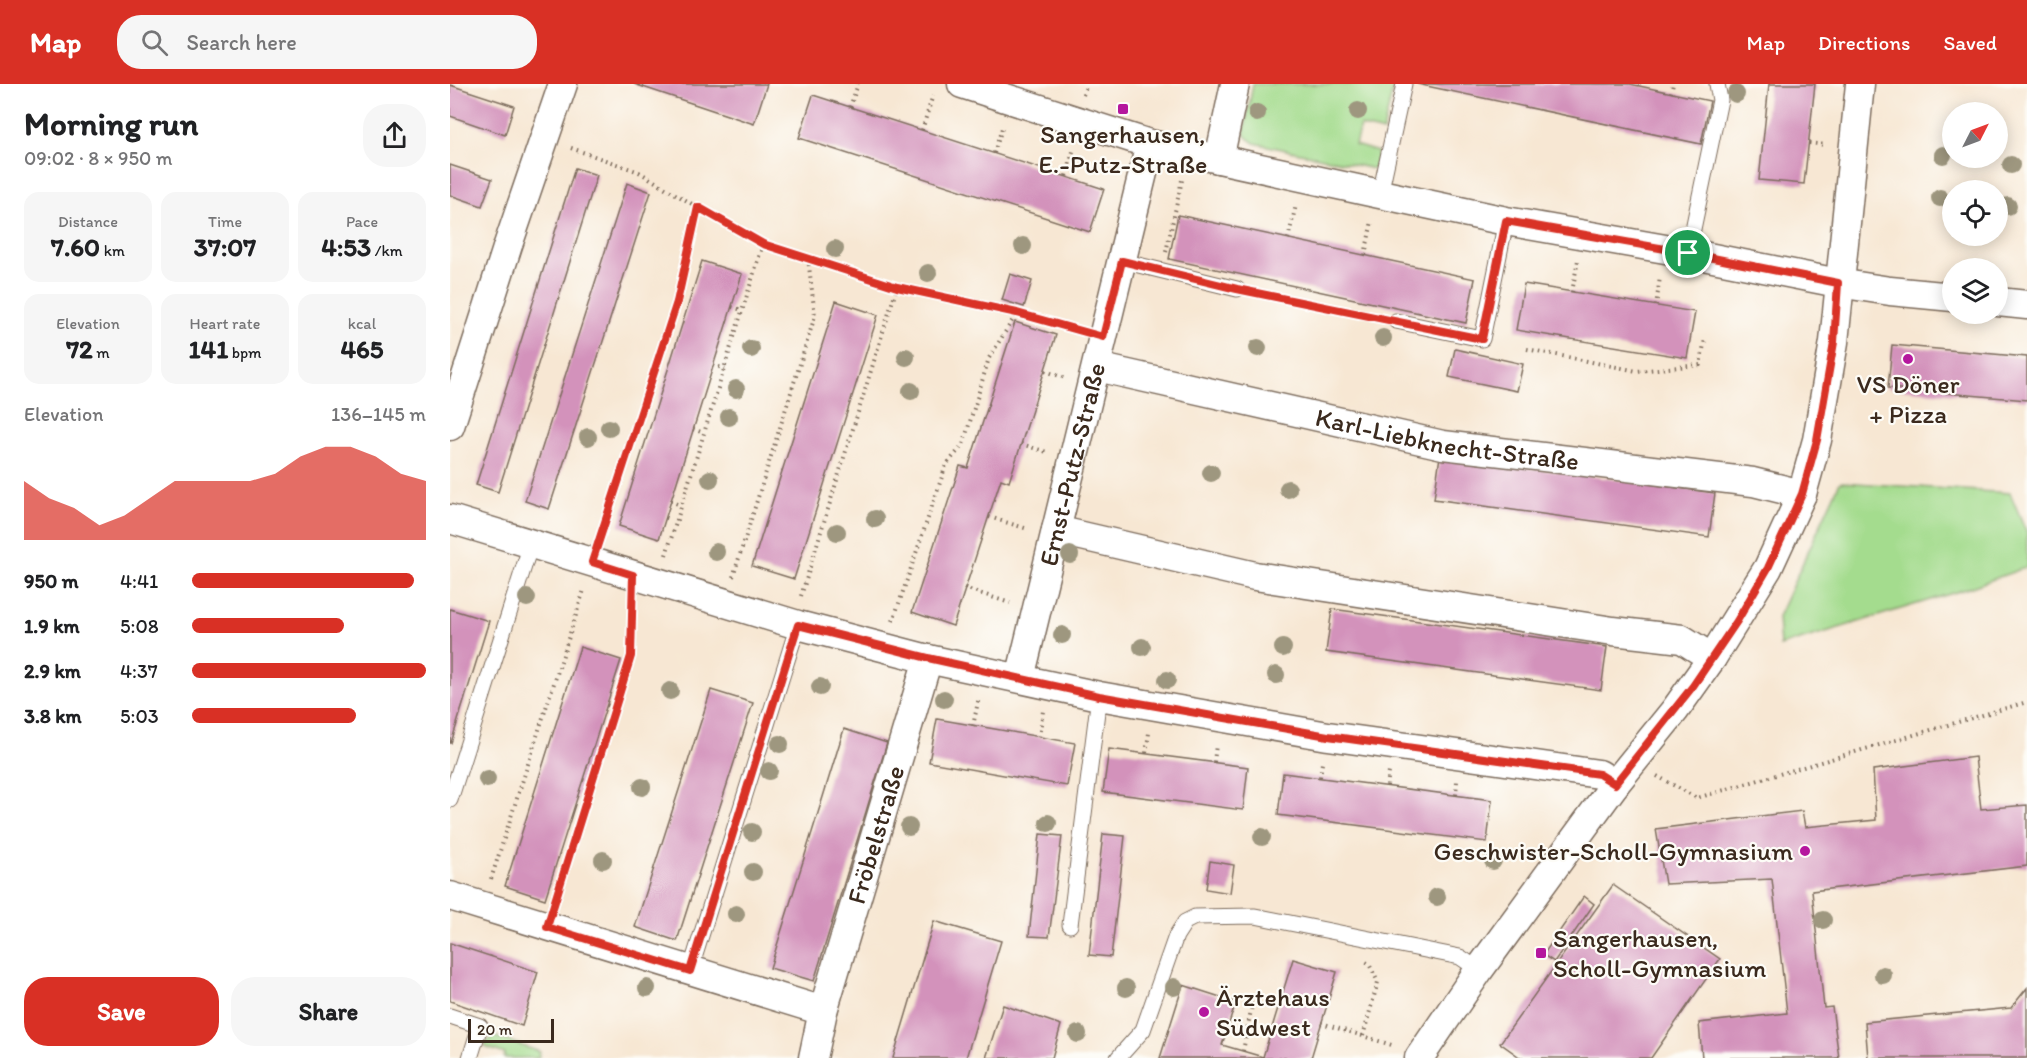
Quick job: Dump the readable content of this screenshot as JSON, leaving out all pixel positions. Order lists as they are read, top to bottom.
{
  "streets": {
    "street": ["Karl-Liebknecht-Straße", "Ernst-Putz-Straße", "Fröbelstraße"]
  },
  "crossings": [
    ["Karl-Liebknecht-Straße", "Ernst-Putz-Straße"]
  ],
  "places": {
    "transit": ["Sangerhausen, E.-Putz-Straße", "Sangerhausen, Scholl-Gymnasium"],
    "other": ["VS Döner + Pizza", "Geschwister-Scholl-Gymnasium", "Ärztehaus Südwest"]
  },
  "scale_bar": "20 m",
  "north": "top right",
  "page": {
    "header": "Map",
    "search": "Search here",
    "nav": ["Map", "Directions", "Saved"],
    "heading": ["Morning run", "09:02 · 8 × 950 m"],
    "stats": [
      ["Distance", "7.60 km"],
      ["Time", "37:07"],
      ["Pace", "4:53 /km"],
      ["Elevation", "72 m"],
      ["Heart rate", "141 bpm"],
      ["kcal", "465"]
    ],
    "chart": ["Elevation", "136–145 m"],
    "list": [
      {
        "name": "950 m",
        "note": "4:41"
      },
      {
        "name": "1.9 km",
        "note": "5:08"
      },
      {
        "name": "2.9 km",
        "note": "4:37"
      },
      {
        "name": "3.8 km",
        "note": "5:03"
      }
    ],
    "buttons": ["Save", "Share"],
    "scale": "20 m"
  }
}
